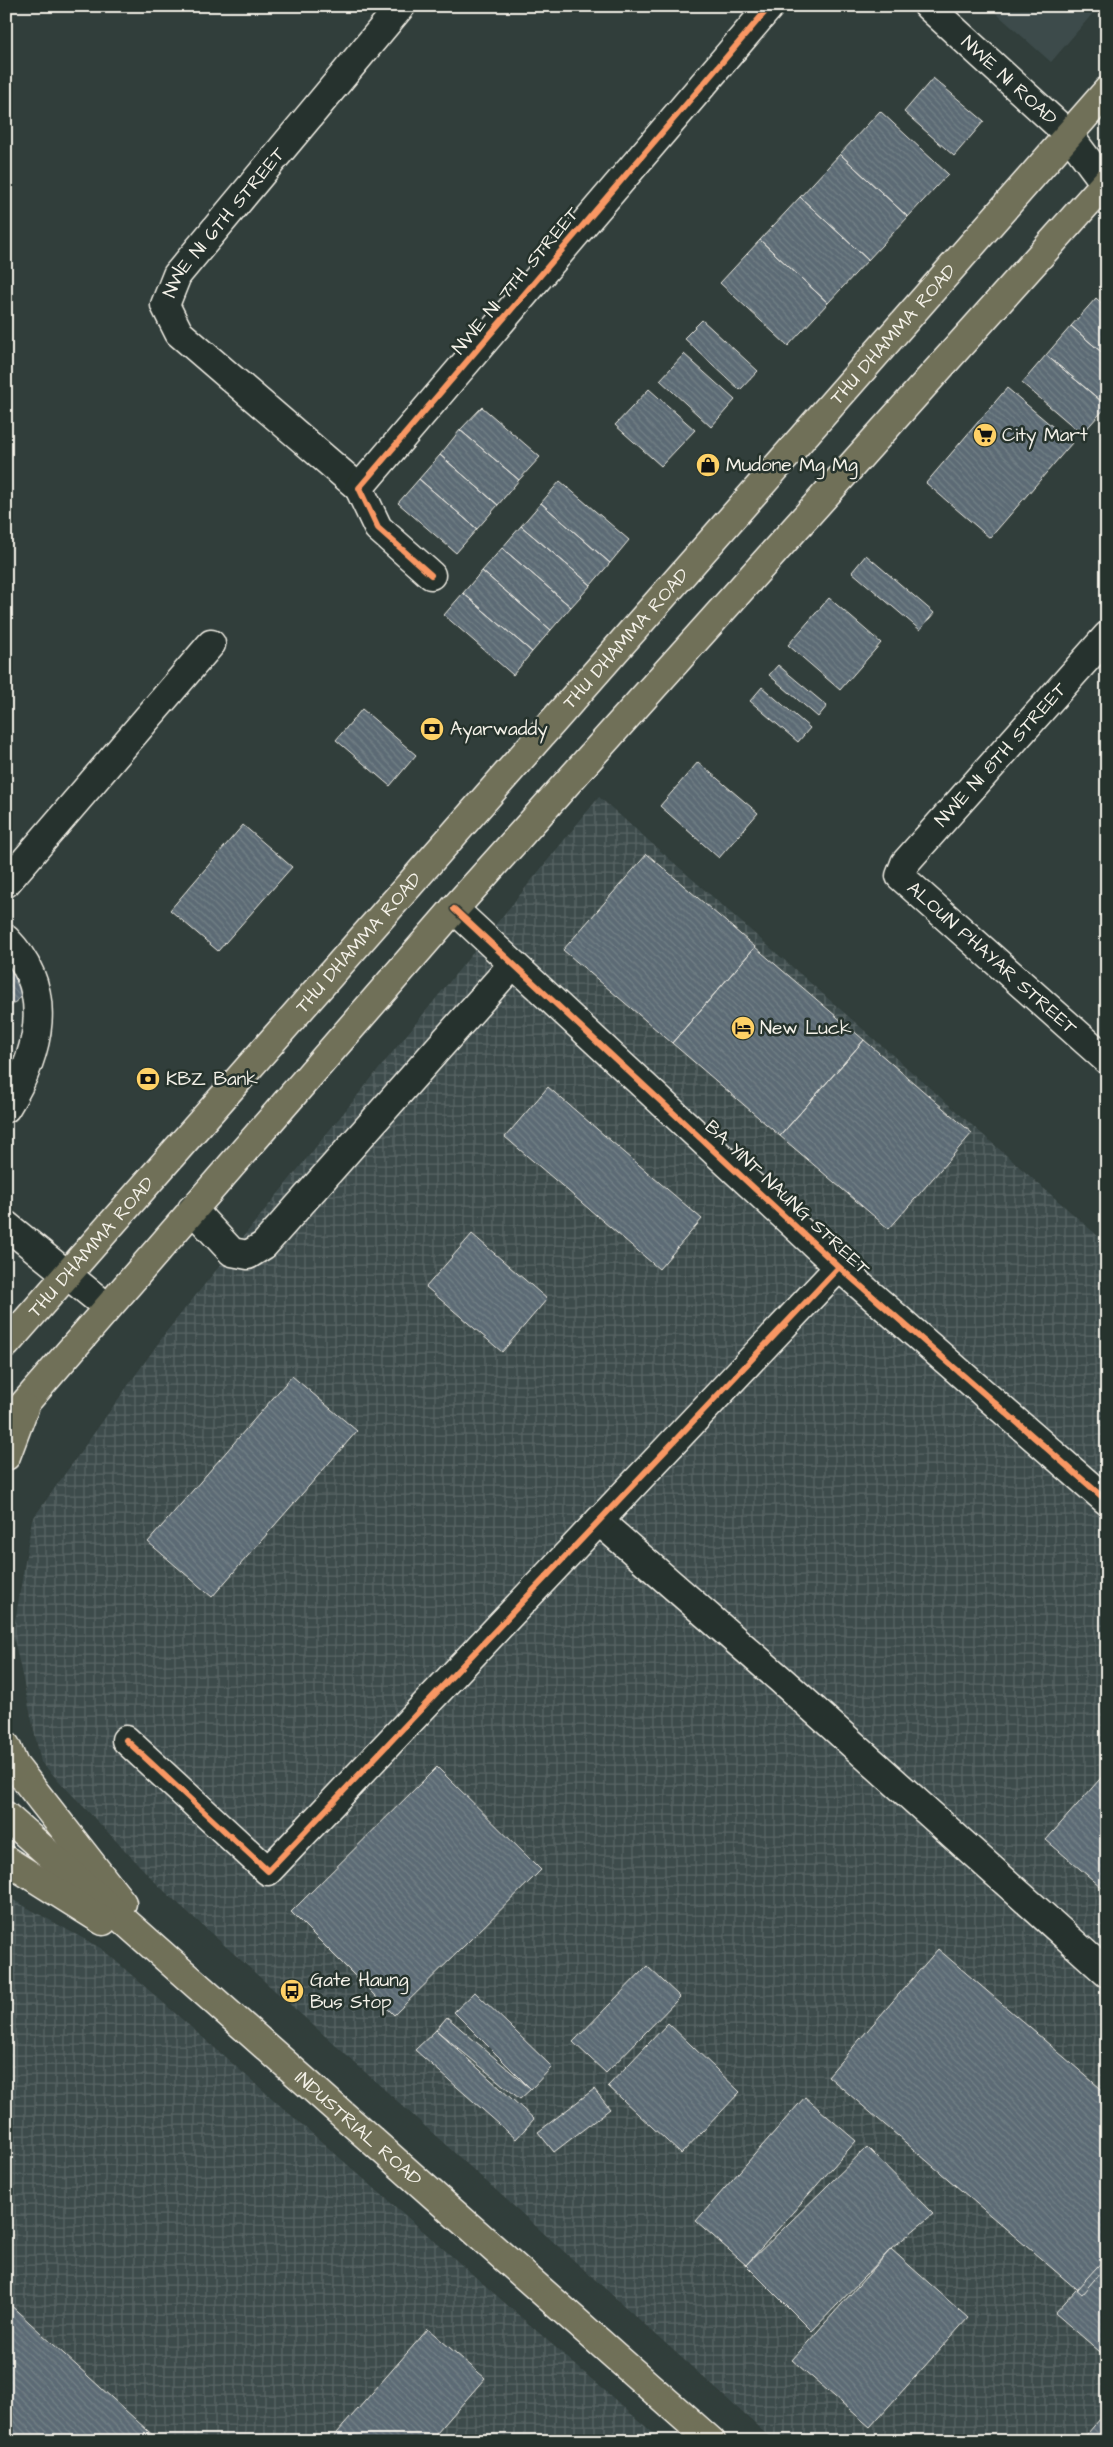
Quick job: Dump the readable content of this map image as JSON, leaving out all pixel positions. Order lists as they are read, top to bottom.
{
  "streets": {
    "main road": ["THU DHAMMA ROAD", "INDUSTRIAL ROAD"],
    "street": [
      "NWE NI ROAD",
      "NWE NI 6TH STREET",
      "NWE NI 7TH STREET",
      "NWE NI 8TH STREET",
      "ALOUN PHAYAR STREET",
      "BA YINT NAUNG STREET"
    ]
  },
  "crossings": [
    ["NWE NI ROAD", "THU DHAMMA ROAD"],
    ["NWE NI 6TH STREET", "NWE NI 7TH STREET"],
    ["NWE NI 8TH STREET", "ALOUN PHAYAR STREET"]
  ],
  "places": {
    "supermarket": ["City Mart"],
    "shop": ["Mudone Mg Mg"],
    "bank": ["Ayarwaddy", "KBZ Bank"],
    "hotel": ["New Luck"],
    "bus stop": ["Gate Haung Bus Stop"]
  }
}
